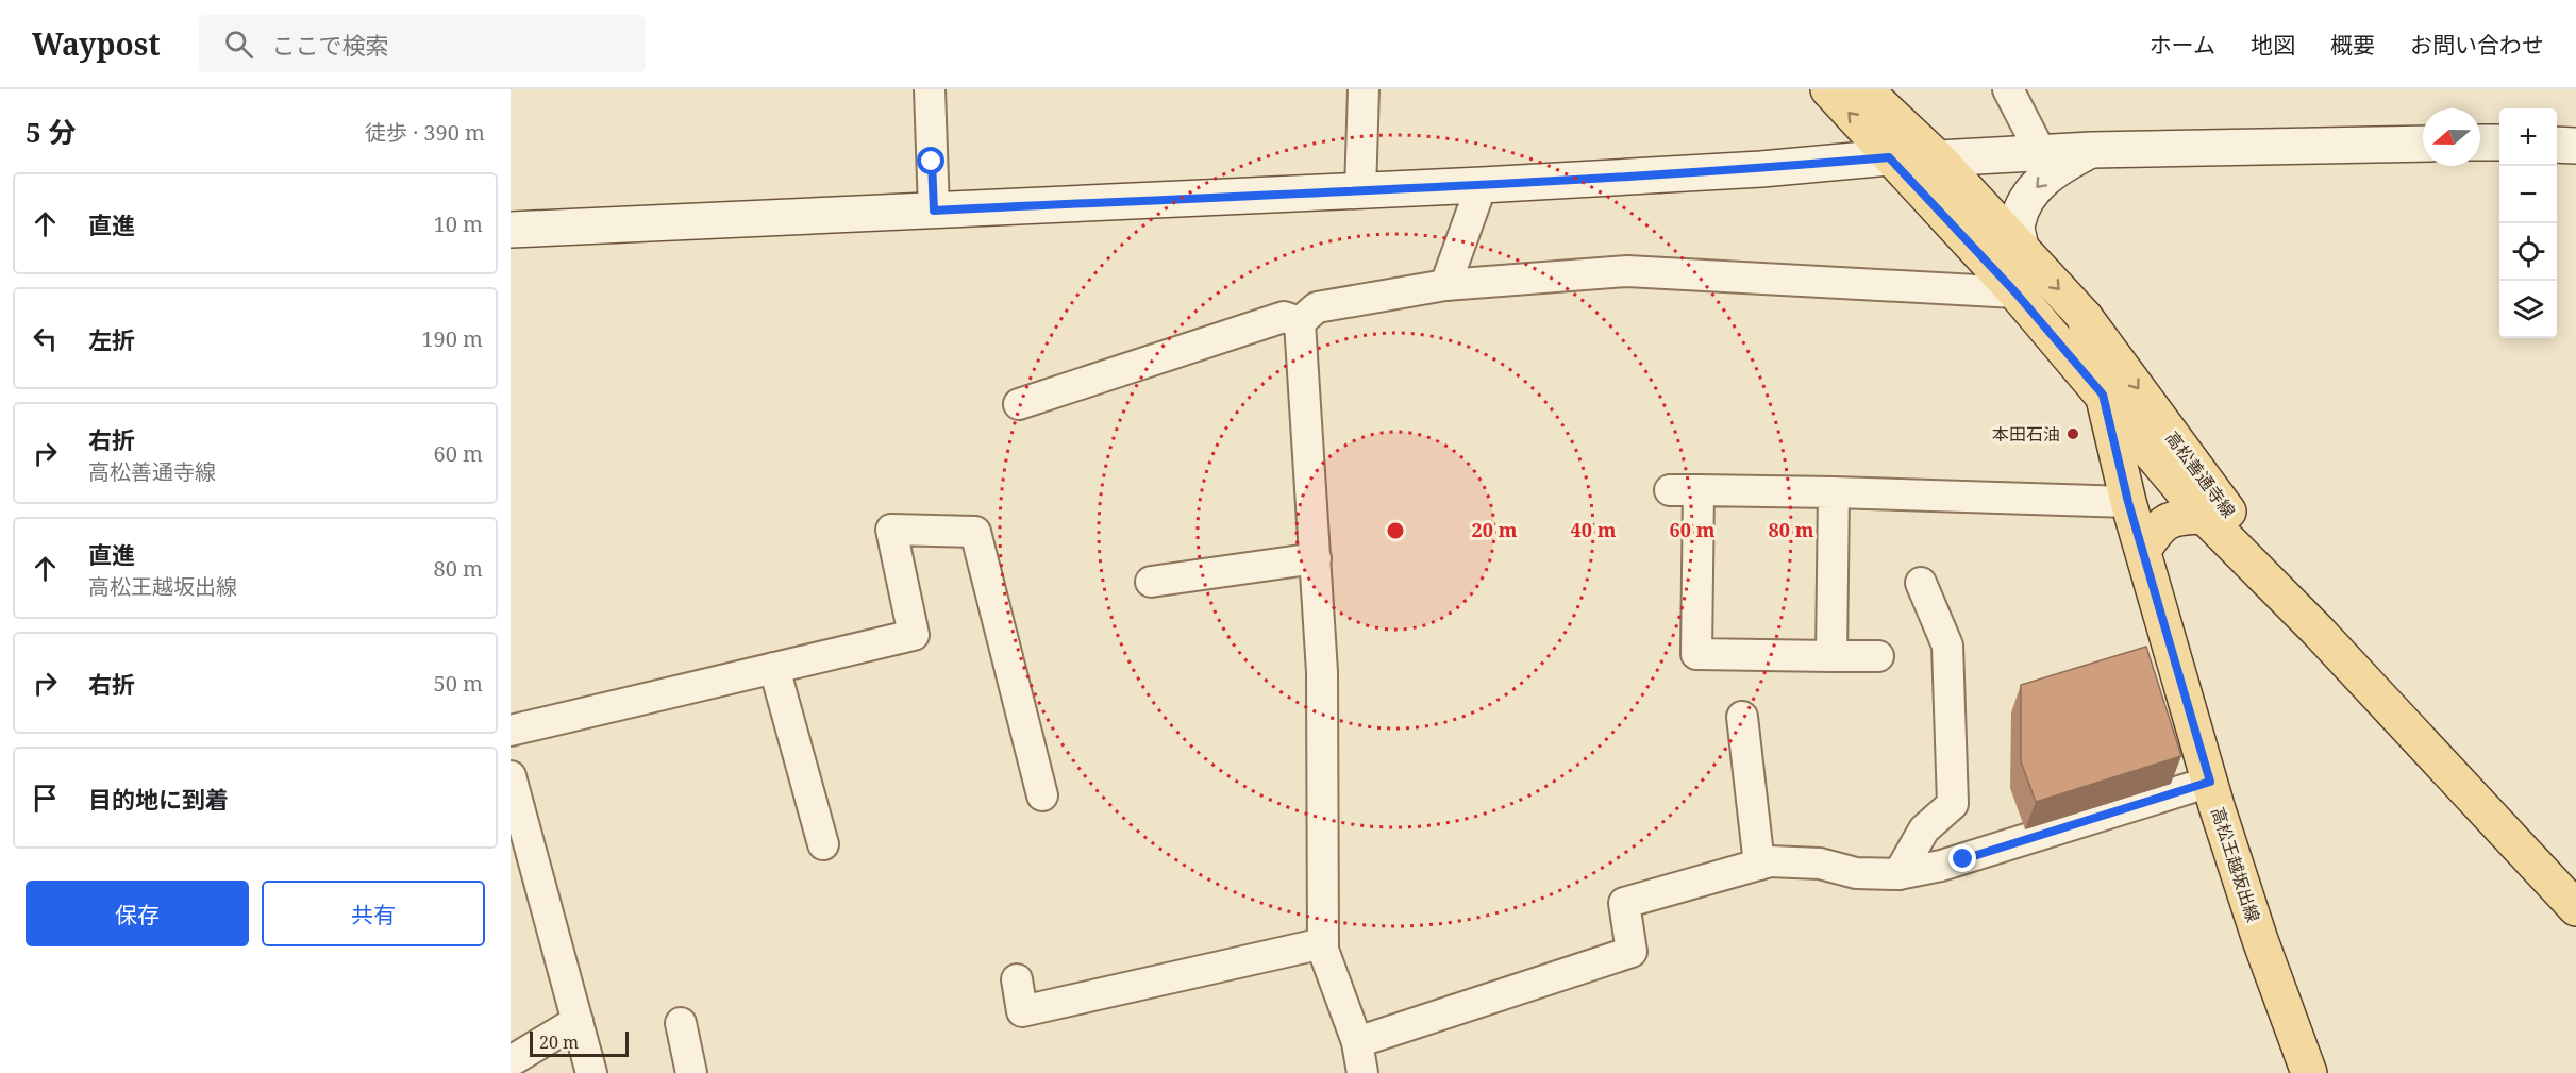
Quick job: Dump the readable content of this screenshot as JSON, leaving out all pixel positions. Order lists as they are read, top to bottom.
{
  "streets": {
    "main road": ["高松善通寺線", "高松王越坂出線"]
  },
  "crossings": [
    ["高松善通寺線", "高松王越坂出線"]
  ],
  "places": ["本田石油"],
  "scale_bar": "20 m",
  "north": "left",
  "page": {
    "header": "Waypost",
    "search": "ここで検索",
    "nav": [
      "ホーム",
      "地図",
      "概要",
      "お問い合わせ"
    ],
    "heading": ["5 分", "徒歩 · 390 m"],
    "map_buttons": ["+", "−"],
    "list": [
      ["直進", "10 m"],
      ["左折", "190 m"],
      ["右折", "高松善通寺線", "60 m"],
      ["直進", "高松王越坂出線", "80 m"],
      ["右折", "50 m"],
      "目的地に到着"
    ],
    "buttons": ["保存", "共有"],
    "scale": "20 m"
  },
  "rings": [
    "20 m",
    "40 m",
    "60 m",
    "80 m"
  ]
}
